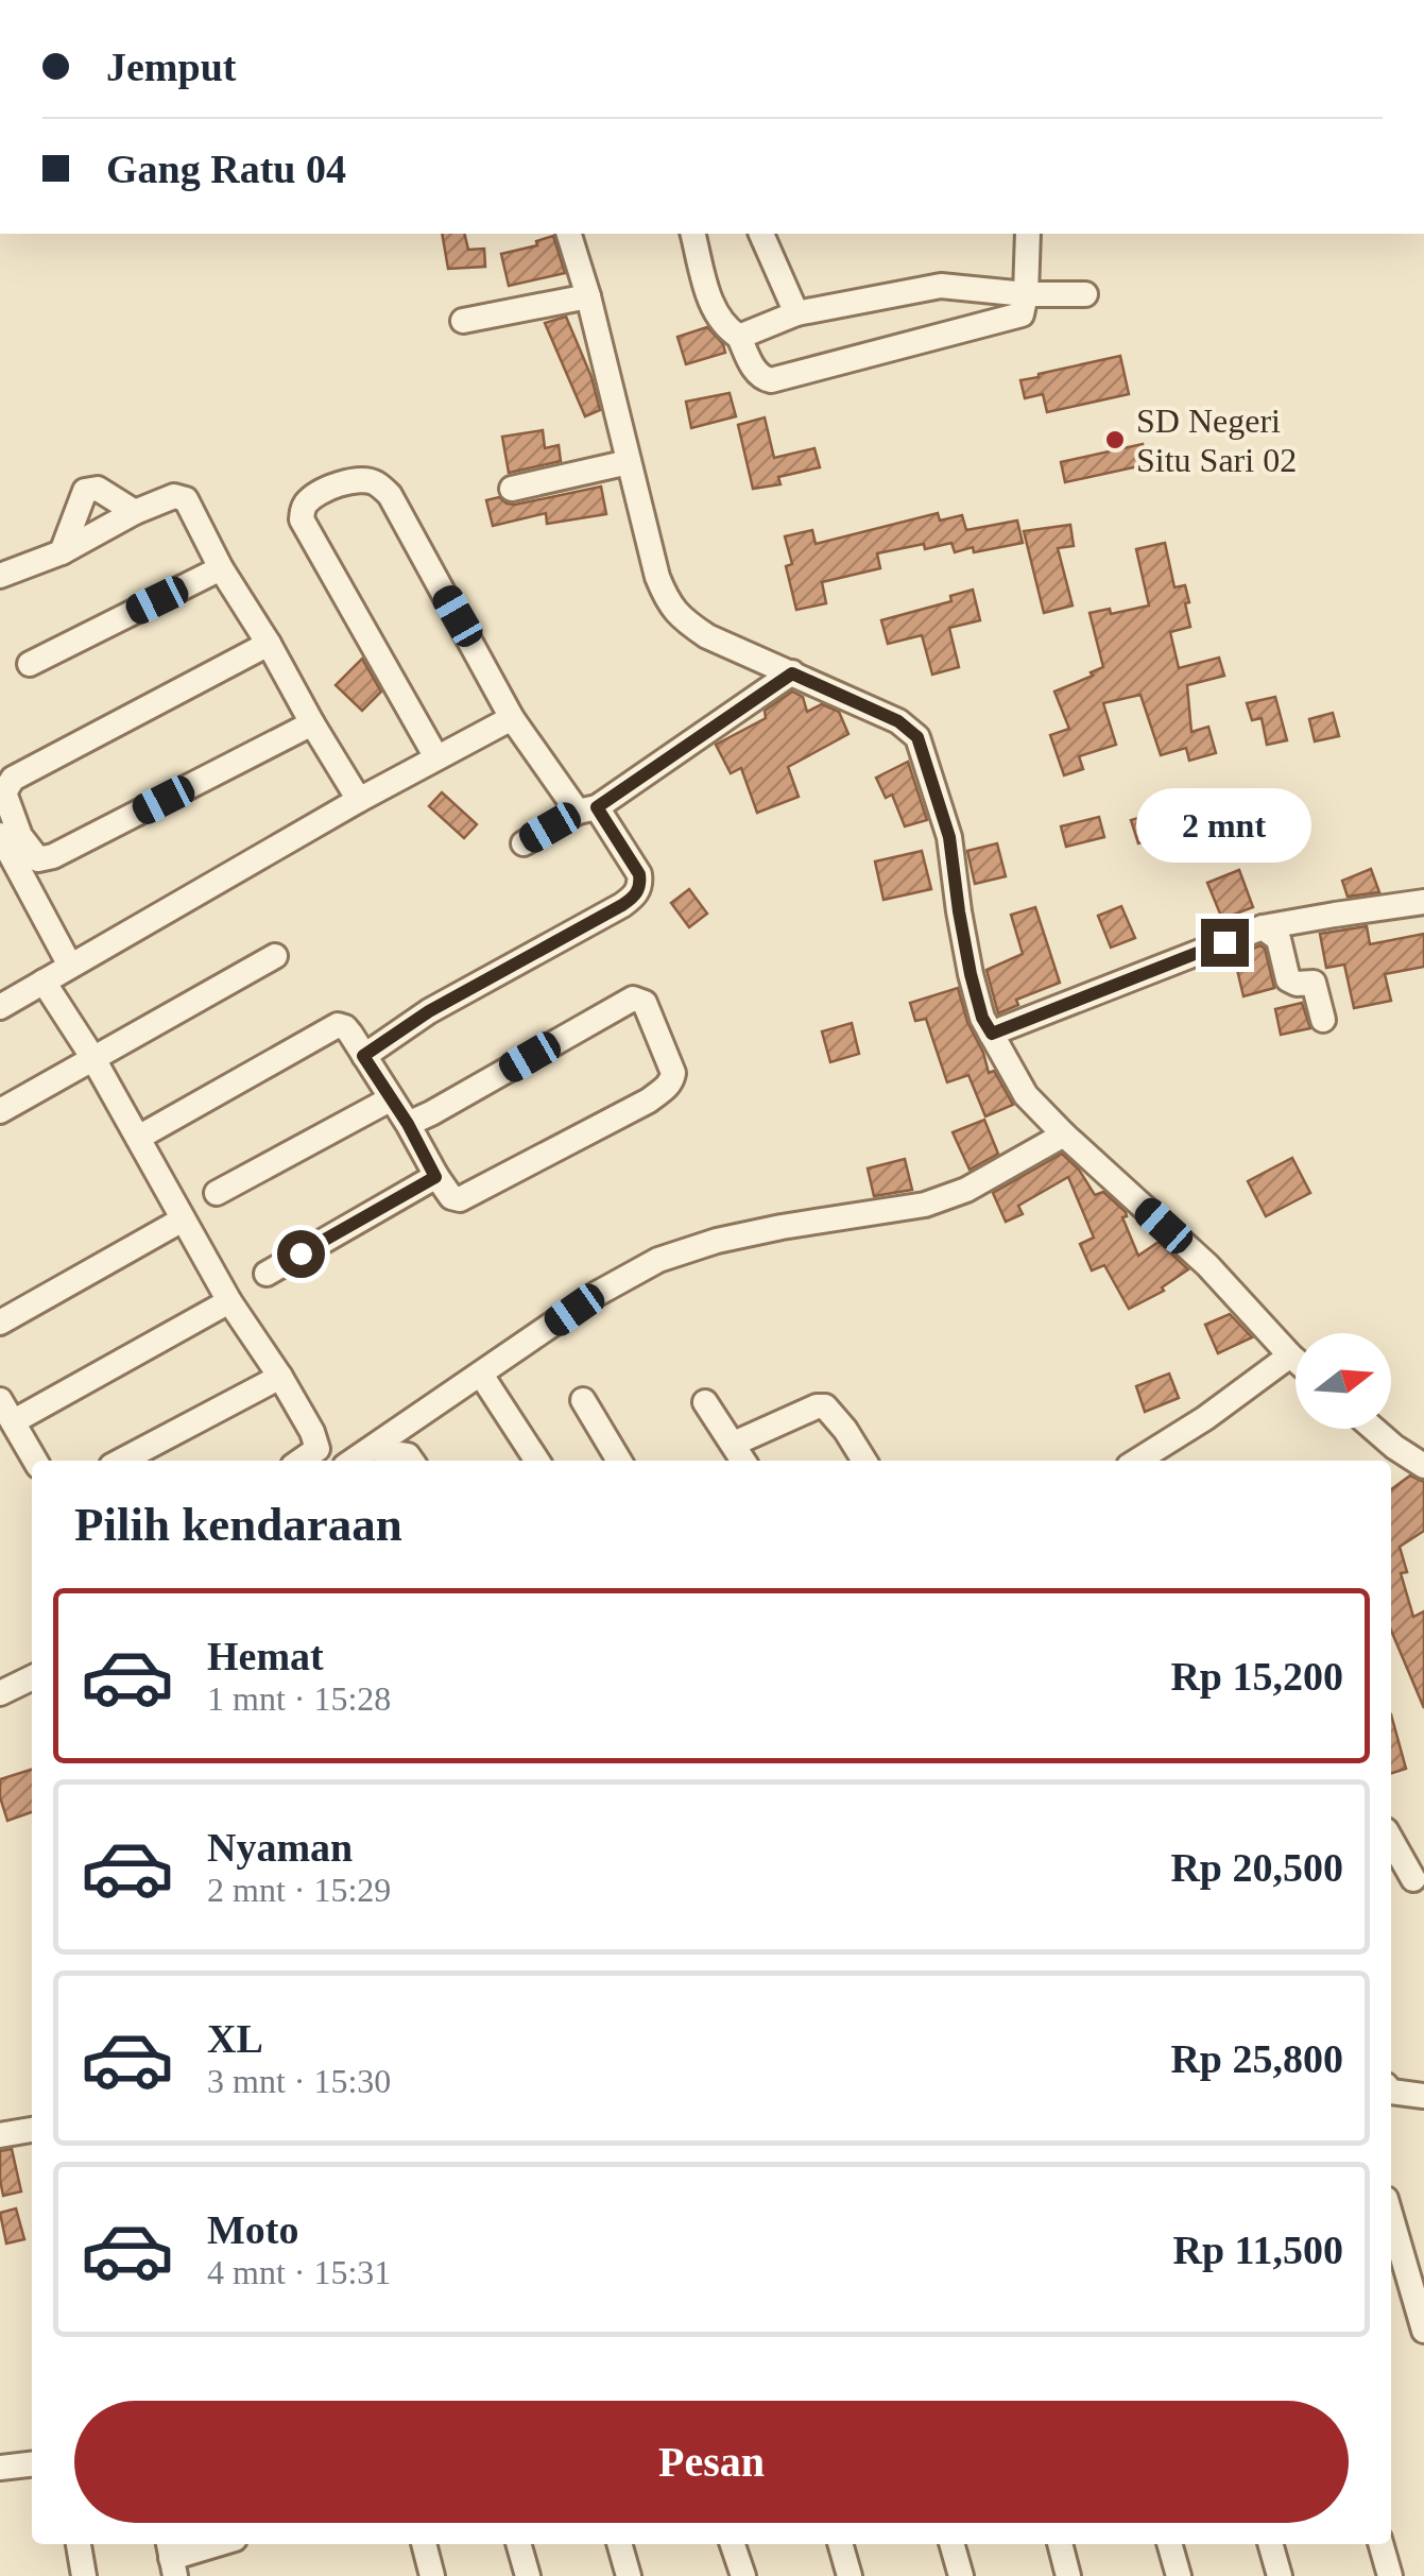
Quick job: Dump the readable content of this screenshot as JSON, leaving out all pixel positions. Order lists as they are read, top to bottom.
{
  "places": ["SD Negeri Situ Sari 02"],
  "north": "right",
  "page": {
    "banner": ["Jemput", "Gang Ratu 04"],
    "bubble": "2 mnt",
    "heading": "Pilih kendaraan",
    "list": [
      {
        "name": "Hemat",
        "note": "1 mnt · 15:28",
        "value": "Rp 15,200"
      },
      {
        "name": "Nyaman",
        "note": "2 mnt · 15:29",
        "value": "Rp 20,500"
      },
      {
        "name": "XL",
        "note": "3 mnt · 15:30",
        "value": "Rp 25,800"
      },
      {
        "name": "Moto",
        "note": "4 mnt · 15:31",
        "value": "Rp 11,500"
      }
    ],
    "buttons": "Pesan"
  }
}
